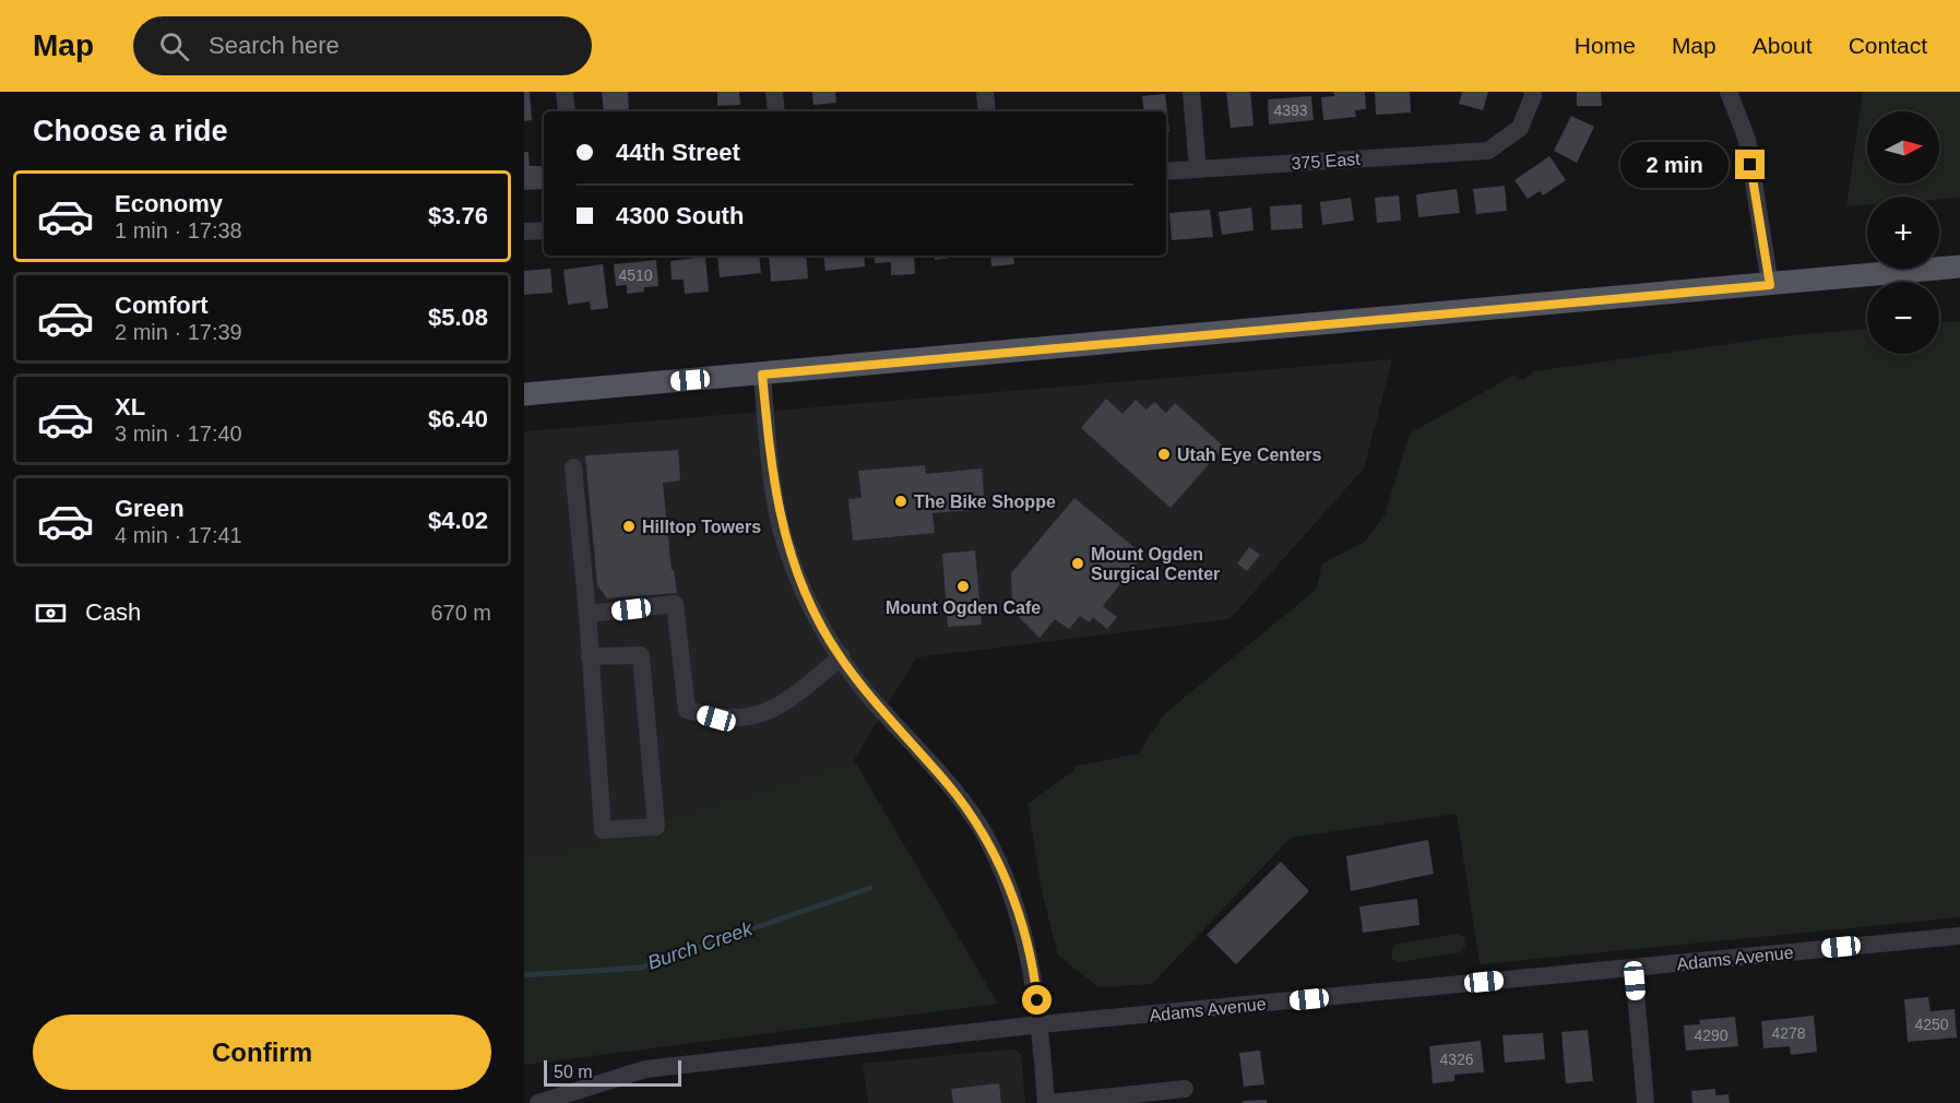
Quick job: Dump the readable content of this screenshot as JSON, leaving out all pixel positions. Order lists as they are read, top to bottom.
{
  "streets": {
    "street": ["375 East", "Adams Avenue"]
  },
  "water": ["Burch Creek"],
  "places": [
    "Utah Eye Centers",
    "The Bike Shoppe",
    "Hilltop Towers",
    "Mount Ogden Surgical Center",
    "Mount Ogden Cafe"
  ],
  "house_numbers": [
    "4393",
    "4510",
    "4250",
    "4278",
    "4290",
    "4326"
  ],
  "scale_bar": "50 m",
  "north": "right",
  "page": {
    "header": "Map",
    "search": "Search here",
    "nav": [
      "Home",
      "Map",
      "About",
      "Contact"
    ],
    "heading": "Choose a ride",
    "map_buttons": ["+", "−"],
    "banner": ["44th Street", "4300 South"],
    "bubble": "2 min",
    "list": [
      {
        "name": "Economy",
        "note": "1 min · 17:38",
        "value": "$3.76"
      },
      {
        "name": "Comfort",
        "note": "2 min · 17:39",
        "value": "$5.08"
      },
      {
        "name": "XL",
        "note": "3 min · 17:40",
        "value": "$6.40"
      },
      {
        "name": "Green",
        "note": "4 min · 17:41",
        "value": "$4.02"
      }
    ],
    "pay": ["Cash", "670 m"],
    "buttons": "Confirm",
    "scale": "50 m"
  }
}
